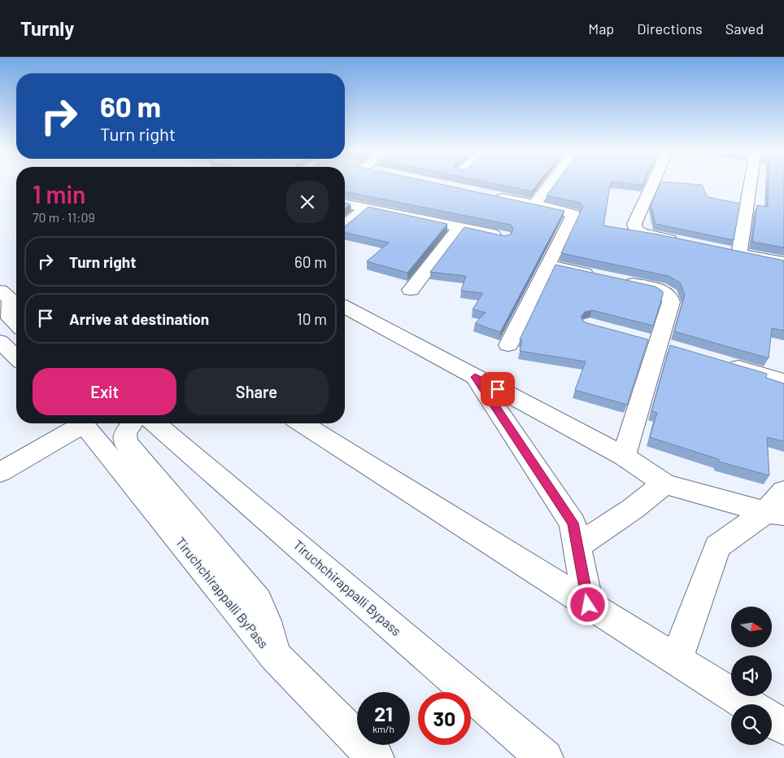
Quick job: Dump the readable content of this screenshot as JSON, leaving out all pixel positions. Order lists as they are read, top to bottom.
{
  "streets": {
    "main road": ["Tiruchchirappalli Bypass", "Tiruchchirappalli ByPass"]
  },
  "north": "right",
  "page": {
    "header": "Turnly",
    "nav": ["Map", "Directions", "Saved"],
    "turn": ["60 m", "Turn right"],
    "heading": ["1 min", "70 m · 11:09"],
    "list": [
      {
        "name": "Turn right",
        "value": "60 m"
      },
      {
        "name": "Arrive at destination",
        "value": "10 m"
      }
    ],
    "buttons": ["Exit", "Share"],
    "speed": "21 km/h",
    "limit": "30"
  }
}
